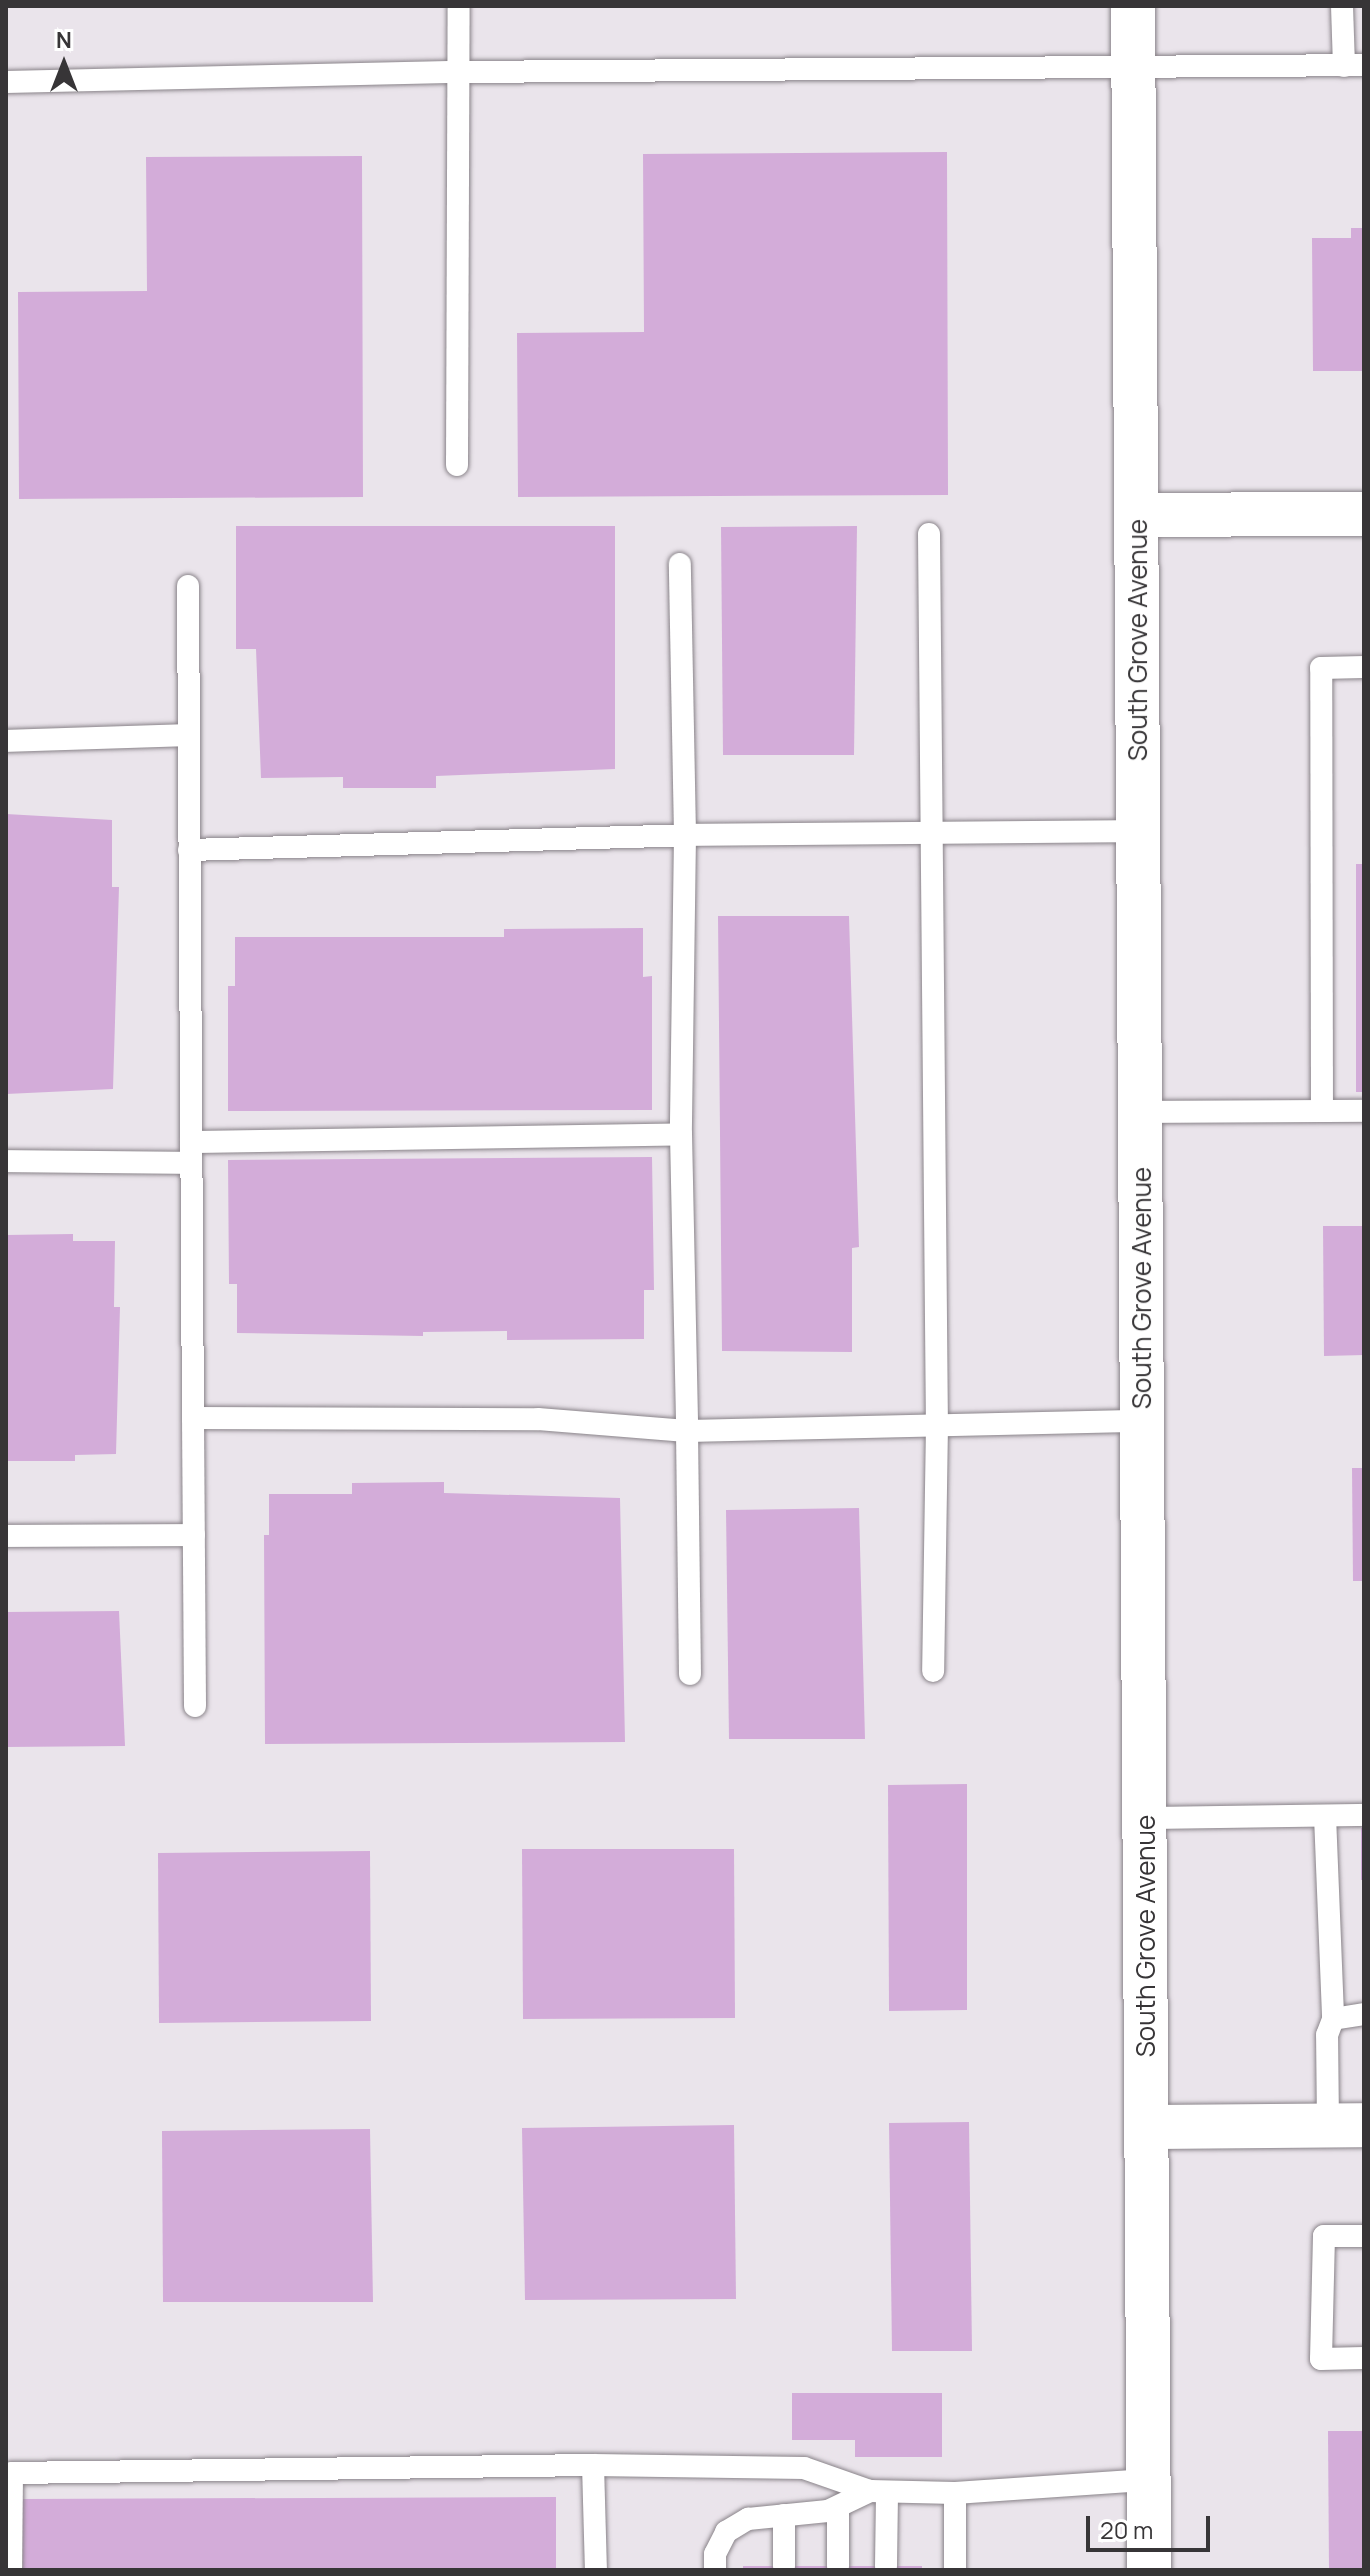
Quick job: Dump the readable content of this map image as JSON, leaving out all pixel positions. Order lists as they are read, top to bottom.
{
  "streets": {
    "main road": ["South Grove Avenue"]
  },
  "scale_bar": "20 m",
  "north": "top"
}
